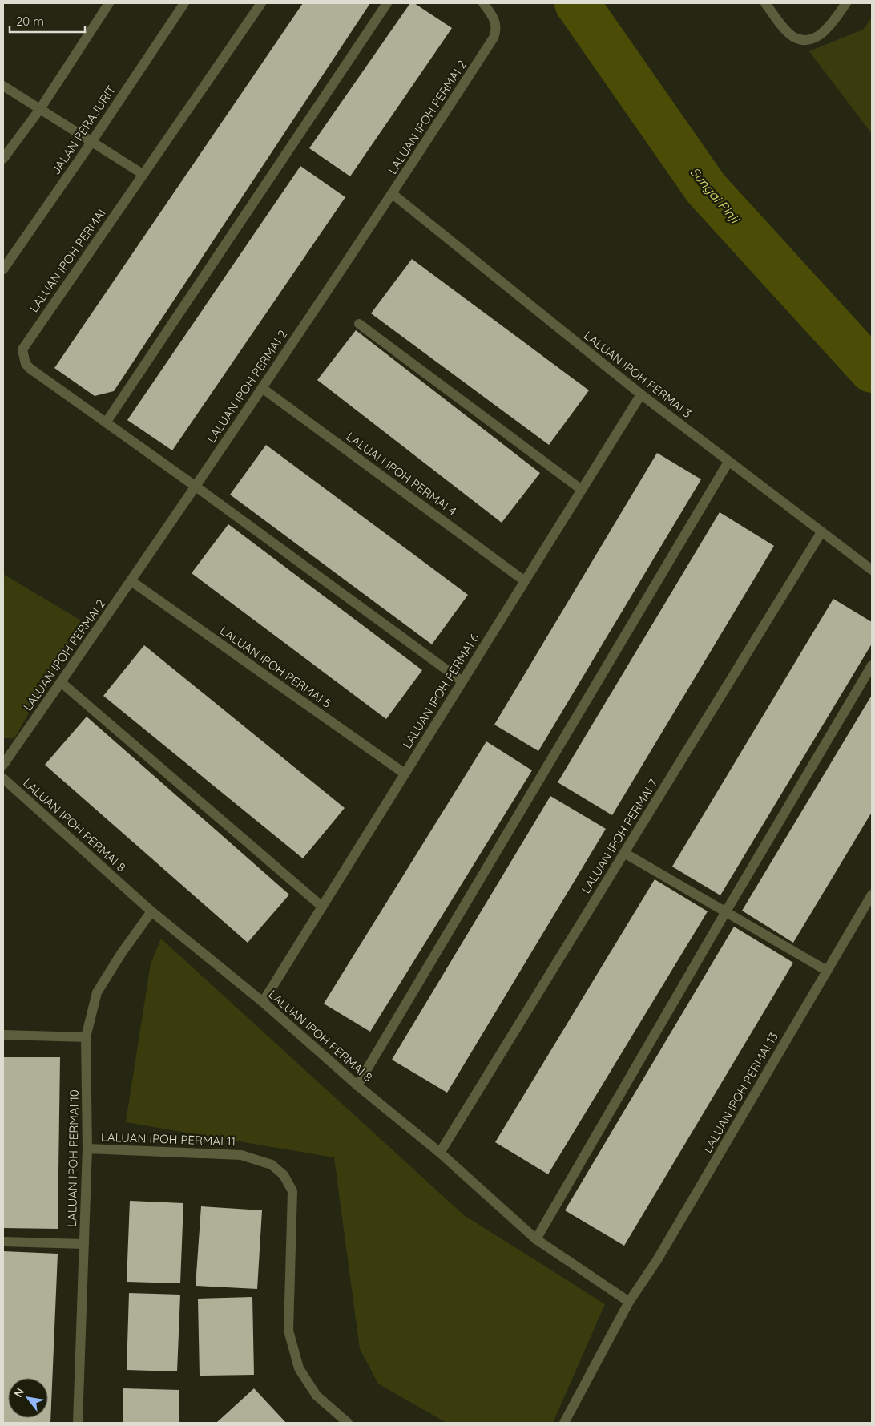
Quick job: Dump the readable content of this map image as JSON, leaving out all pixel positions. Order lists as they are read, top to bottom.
{
  "streets": {
    "street": [
      "LALUAN IPOH PERMAI 2",
      "JALAN PERAJURIT",
      "LALUAN IPOH PERMAI",
      "LALUAN IPOH PERMAI 3",
      "LALUAN IPOH PERMAI 4",
      "LALUAN IPOH PERMAI 5",
      "LALUAN IPOH PERMAI 6",
      "LALUAN IPOH PERMAI 8",
      "LALUAN IPOH PERMAI 7",
      "LALUAN IPOH PERMAI 13",
      "LALUAN IPOH PERMAI 11",
      "LALUAN IPOH PERMAI 10"
    ]
  },
  "crossings": [
    ["LALUAN IPOH PERMAI 2", "LALUAN IPOH PERMAI"],
    ["LALUAN IPOH PERMAI 2", "LALUAN IPOH PERMAI 3"],
    ["LALUAN IPOH PERMAI 2", "LALUAN IPOH PERMAI 4"],
    ["LALUAN IPOH PERMAI 2", "LALUAN IPOH PERMAI 5"],
    ["LALUAN IPOH PERMAI", "LALUAN IPOH PERMAI 6"],
    ["LALUAN IPOH PERMAI 3", "LALUAN IPOH PERMAI 6"],
    ["LALUAN IPOH PERMAI 3", "LALUAN IPOH PERMAI 7"],
    ["LALUAN IPOH PERMAI 4", "LALUAN IPOH PERMAI 6"],
    ["LALUAN IPOH PERMAI 5", "LALUAN IPOH PERMAI 6"],
    ["LALUAN IPOH PERMAI 6", "LALUAN IPOH PERMAI 8"],
    ["LALUAN IPOH PERMAI 8", "LALUAN IPOH PERMAI 7"],
    ["LALUAN IPOH PERMAI 8", "LALUAN IPOH PERMAI 13"],
    ["LALUAN IPOH PERMAI 8", "LALUAN IPOH PERMAI 10"],
    ["LALUAN IPOH PERMAI 11", "LALUAN IPOH PERMAI 10"]
  ],
  "water": ["Sungai Pinji"],
  "scale_bar": "20 m",
  "north": "top left"
}
